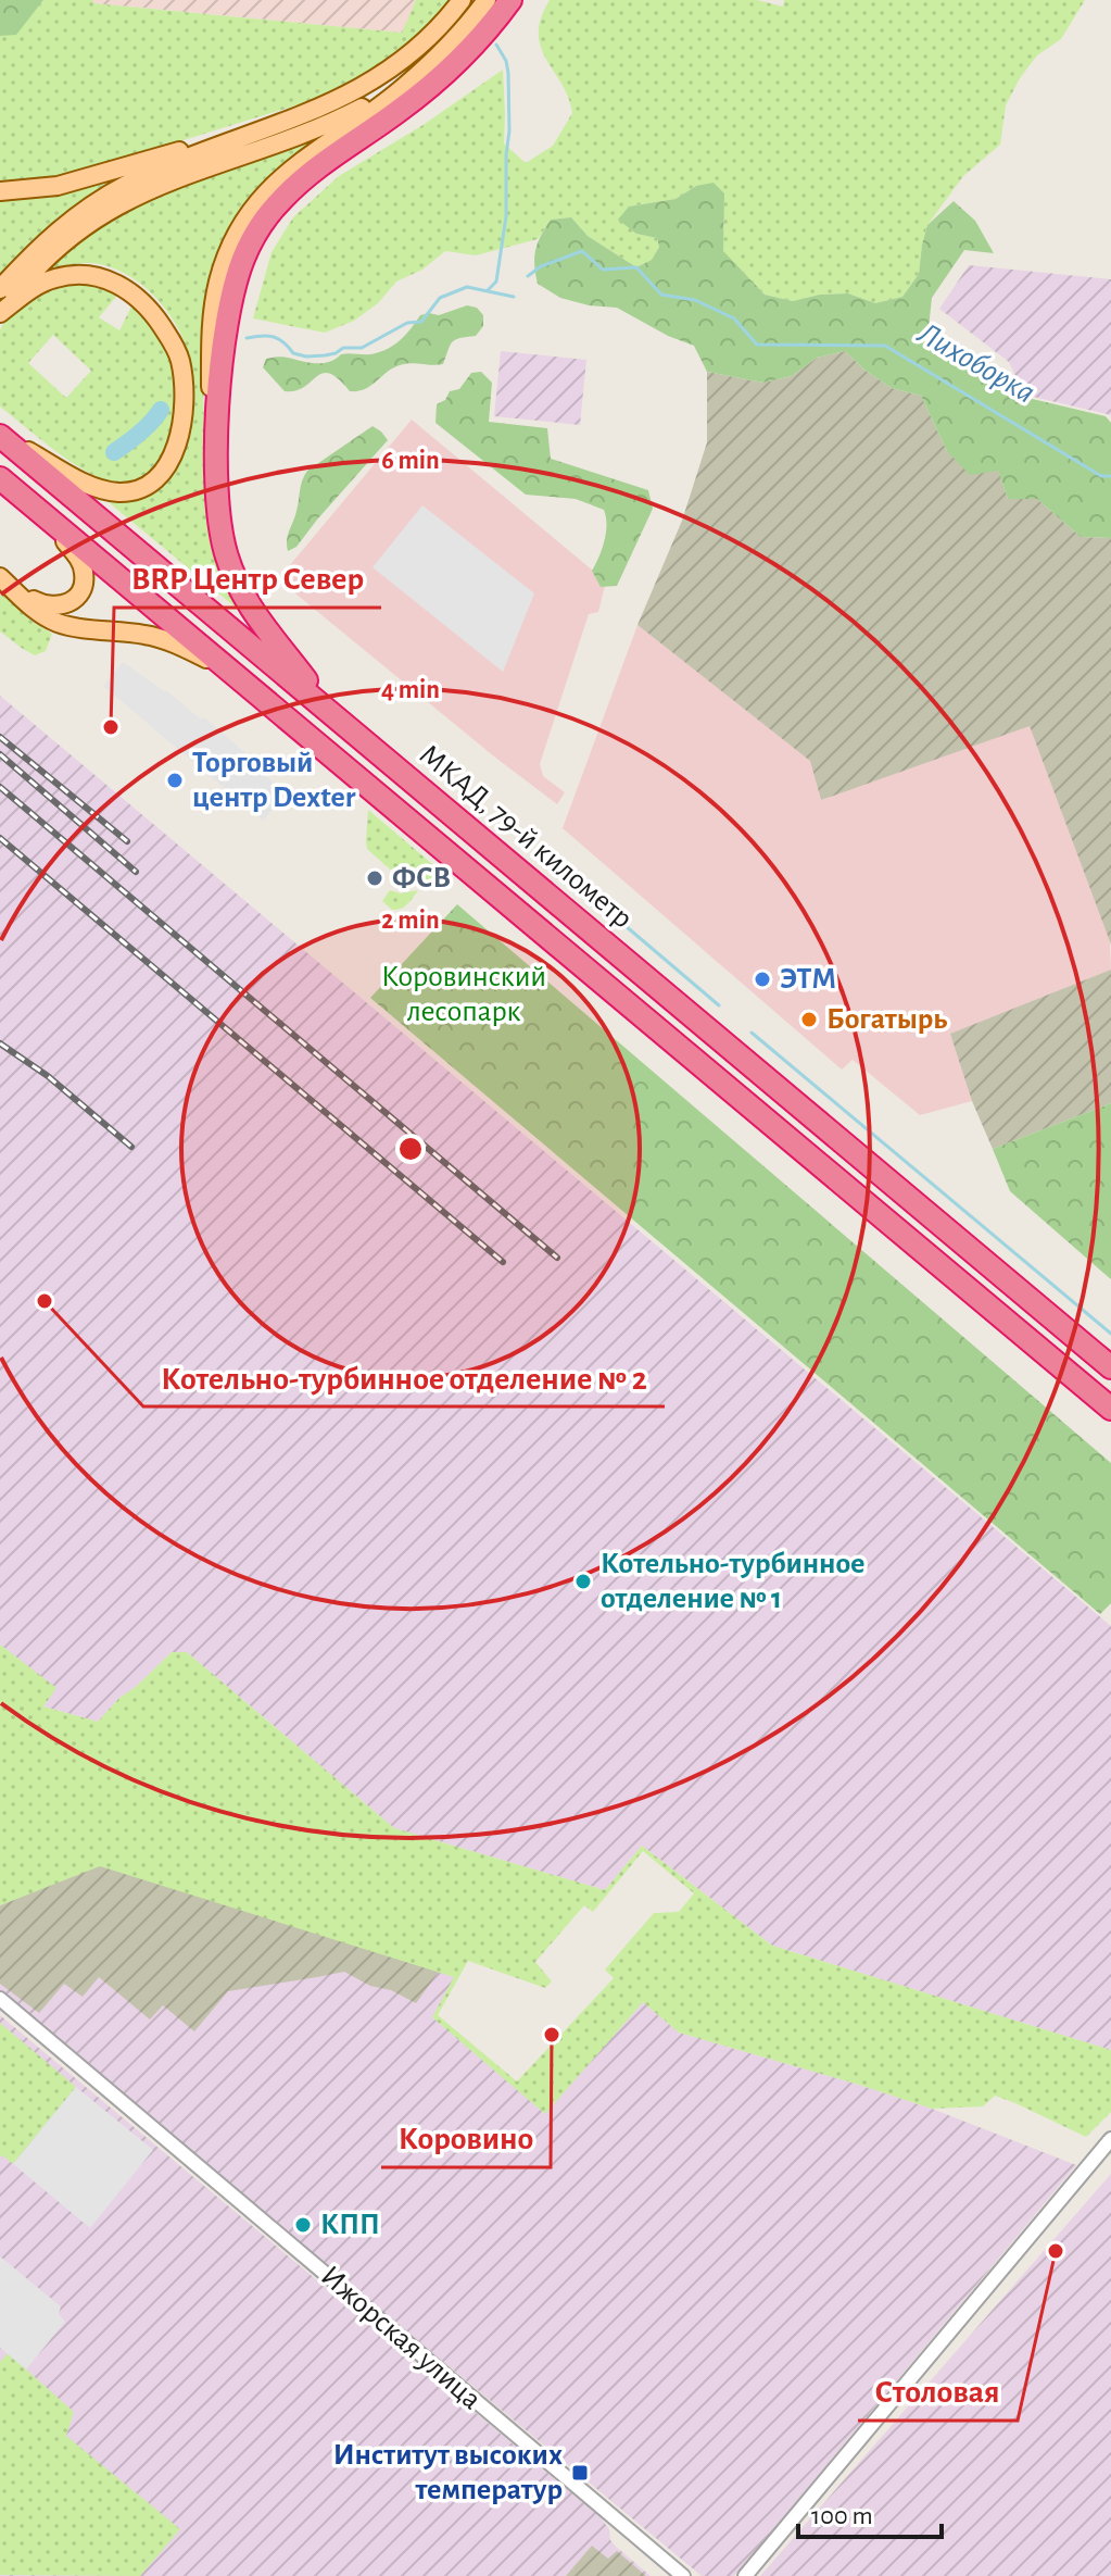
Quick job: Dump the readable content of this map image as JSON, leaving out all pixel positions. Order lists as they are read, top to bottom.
{
  "streets": {
    "highway": ["МКАД, 79-й километр"],
    "street": ["Ижорская улица"]
  },
  "water": ["Лихоборка"],
  "parks": ["Коровинский лесопарк"],
  "places": {
    "other": [
      "BRP Центр Север",
      "Торговый центр Dexter",
      "ФСВ",
      "ЭТМ",
      "Богатырь",
      "Котельно-турбинное отделение № 2",
      "Котельно-турбинное отделение № 1",
      "Коровино",
      "КПП",
      "Столовая"
    ],
    "transit": ["Институт высоких температур"]
  },
  "scale_bar": "100 m",
  "rings": ["6 min", "4 min", "2 min"]
}
